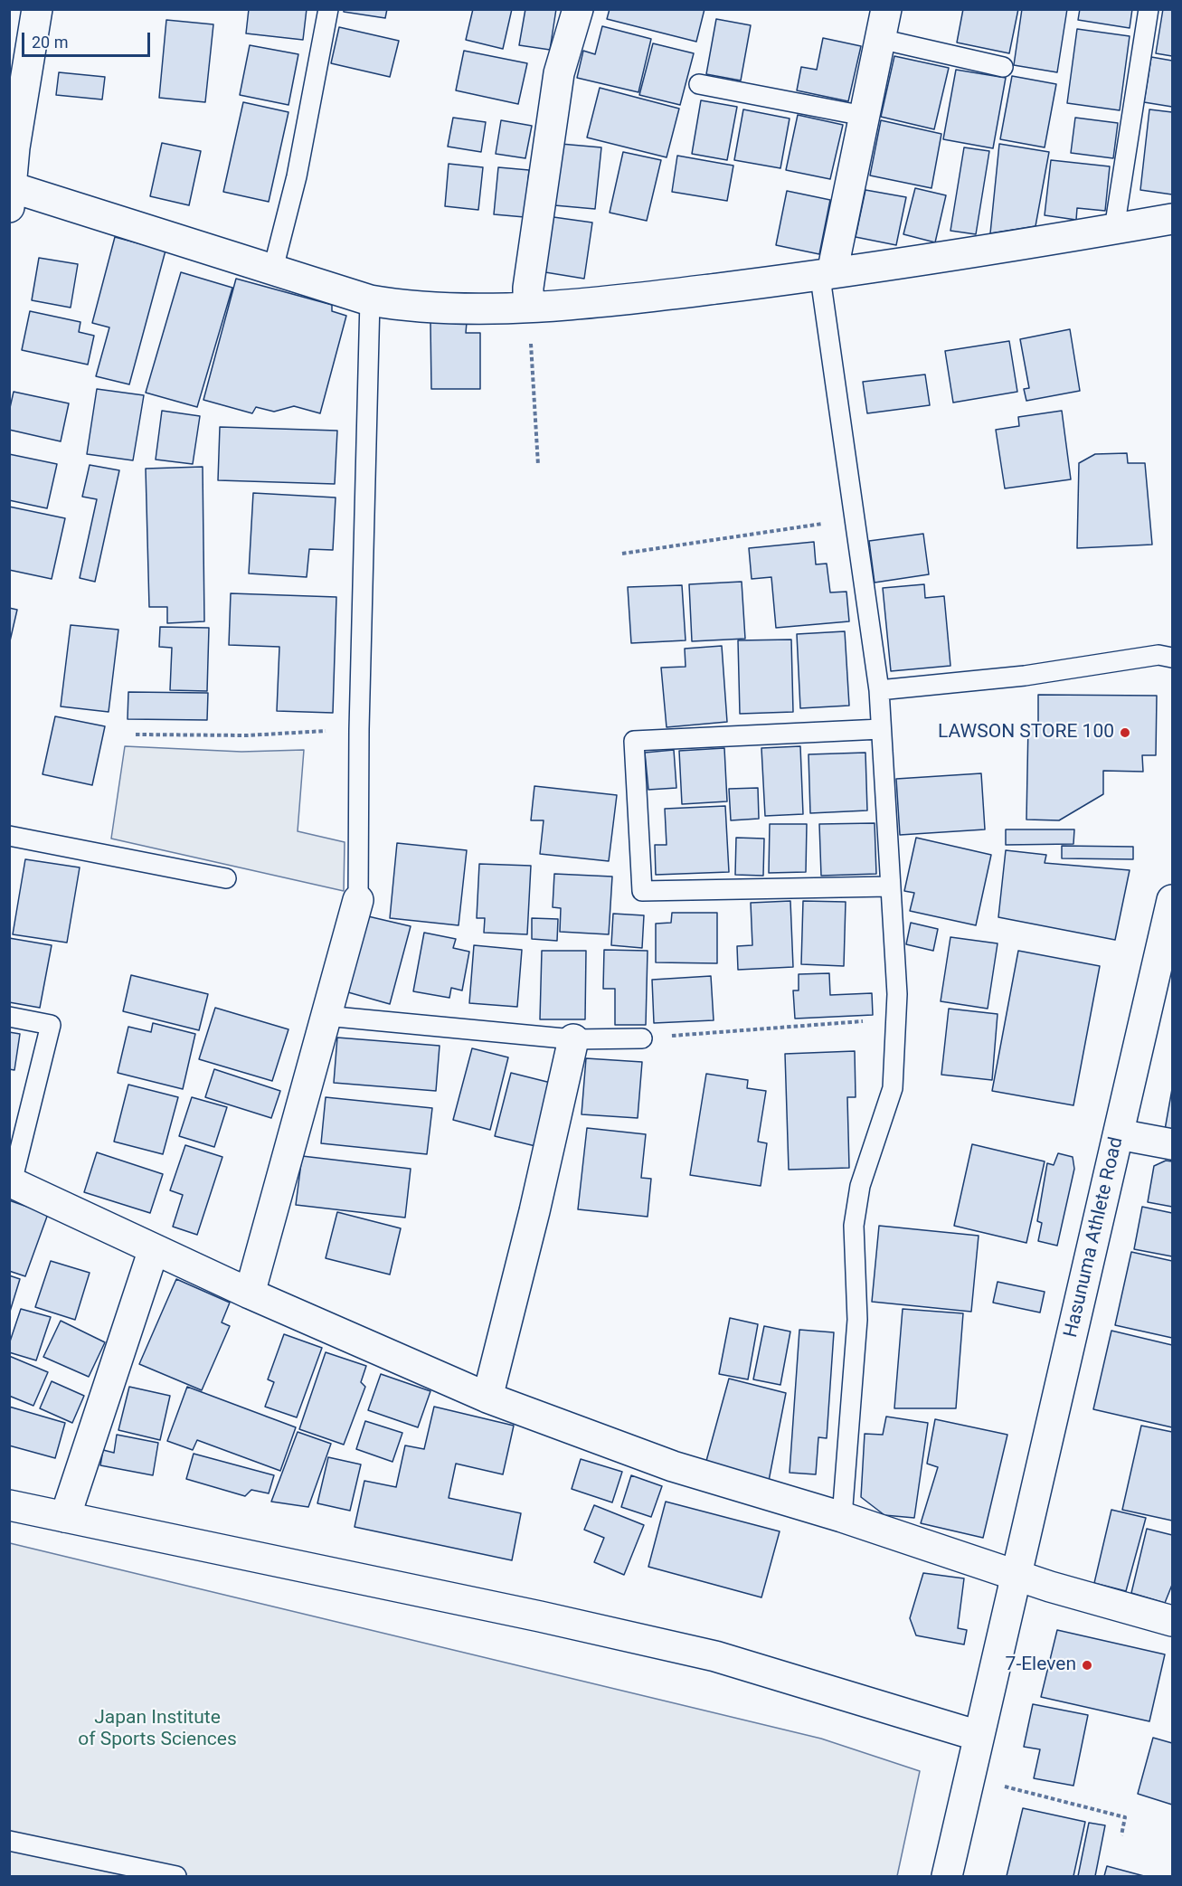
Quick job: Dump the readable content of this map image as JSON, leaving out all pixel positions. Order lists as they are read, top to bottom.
{
  "streets": {
    "street": ["Hasunuma Athlete Road"]
  },
  "parks": ["Japan Institute of Sports Sciences"],
  "places": ["LAWSON STORE 100", "7-Eleven"],
  "scale_bar": "20 m"
}
